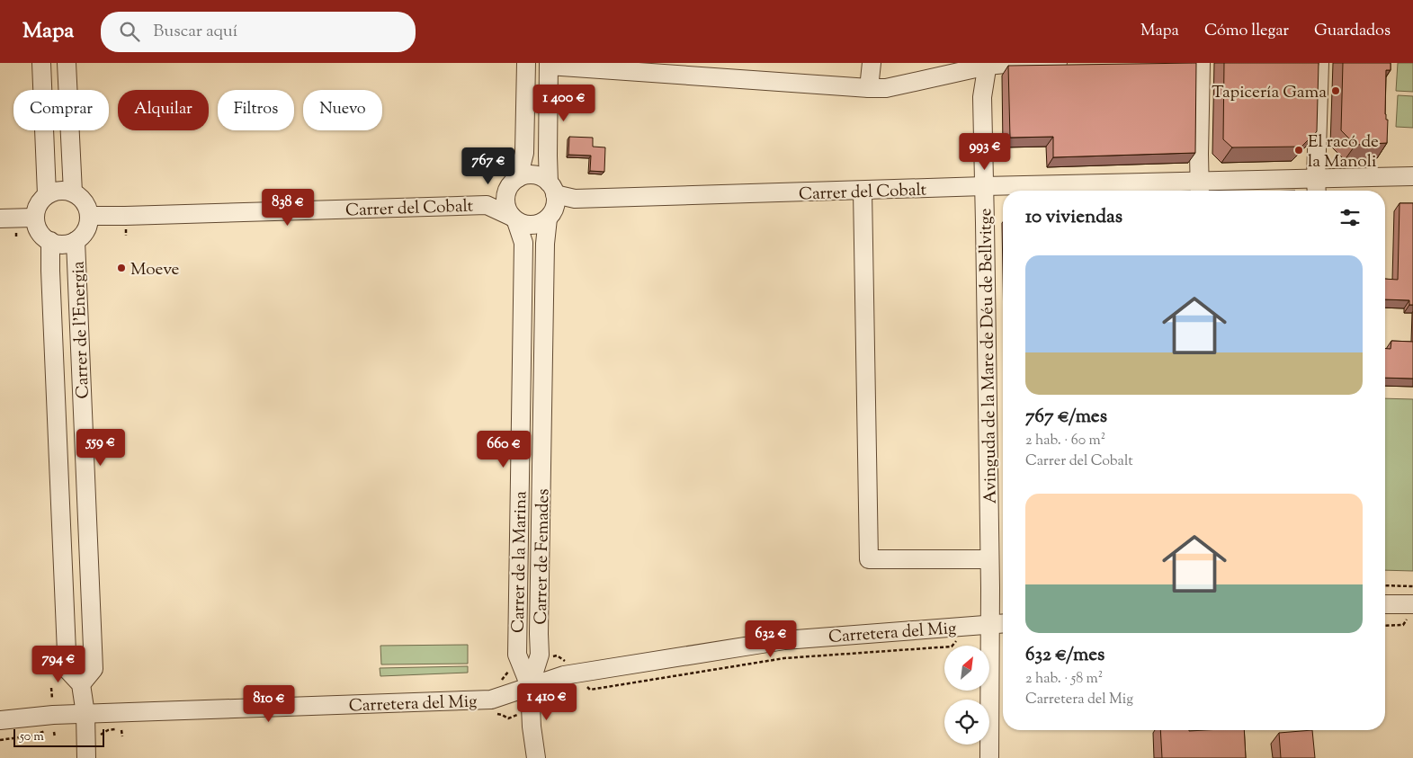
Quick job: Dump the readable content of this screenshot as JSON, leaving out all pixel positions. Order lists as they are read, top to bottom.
{
  "streets": {
    "street": [
      "Carrer del Cobalt",
      "Carrer de l'Energia",
      "Avinguda de la Mare de Déu de Bellvitge",
      "Carrer de Femades",
      "Carrer de la Marina",
      "Carretera del Mig"
    ]
  },
  "crossings": [
    ["Carrer del Cobalt", "Carrer de l'Energia"],
    ["Carrer del Cobalt", "Avinguda de la Mare de Déu de Bellvitge"],
    ["Carrer del Cobalt", "Carrer de Femades"],
    ["Carrer del Cobalt", "Carrer de la Marina"],
    ["Carrer de l'Energia", "Carretera del Mig"],
    ["Avinguda de la Mare de Déu de Bellvitge", "Carretera del Mig"],
    ["Carrer de Femades", "Carrer de la Marina"],
    ["Carrer de Femades", "Carretera del Mig"],
    ["Carrer de la Marina", "Carretera del Mig"]
  ],
  "places": ["Tapicería Gama", "El racó de la Manoli", "Moeve"],
  "scale_bar": "50 m",
  "north": "top right",
  "page": {
    "header": "Mapa",
    "search": "Buscar aquí",
    "nav": ["Mapa", "Cómo llegar", "Guardados"],
    "price": [
      "1 400 €",
      "993 €",
      "767 €",
      "838 €",
      "559 €",
      "660 €",
      "632 €",
      "794 €",
      "1 410 €",
      "810 €"
    ],
    "chip": [
      "Comprar",
      "Alquilar",
      "Filtros",
      "Nuevo"
    ],
    "heading": "10 viviendas",
    "list": [
      {
        "name": "767 €/mes",
        "note": "2 hab. · 60 m² · Carrer del Cobalt"
      },
      {
        "name": "632 €/mes",
        "note": "2 hab. · 58 m² · Carretera del Mig"
      }
    ],
    "scale": "50 m"
  }
}
